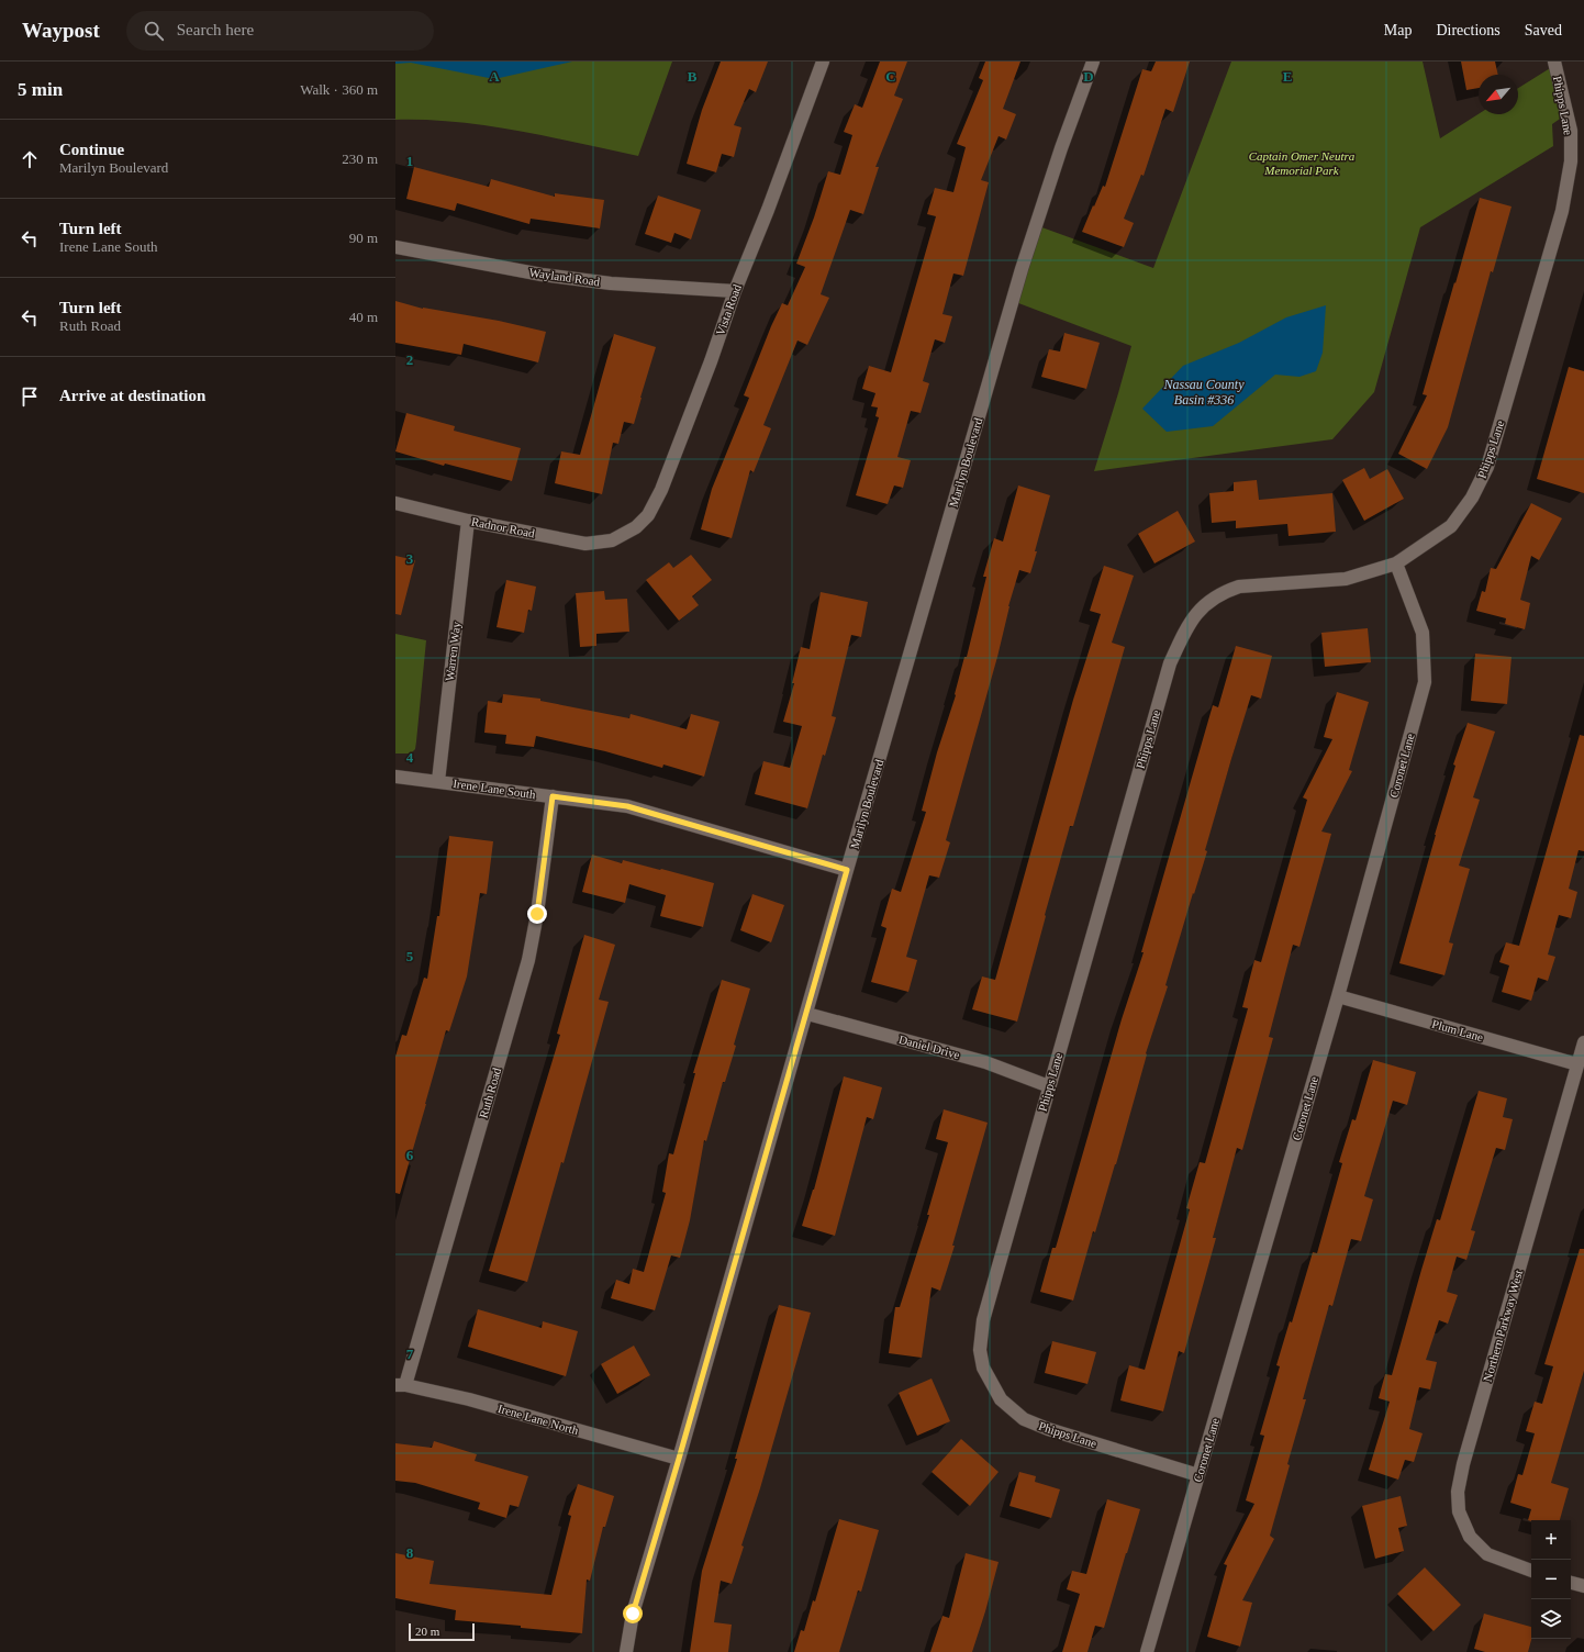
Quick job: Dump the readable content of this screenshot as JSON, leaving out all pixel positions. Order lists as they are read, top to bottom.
{
  "streets": {
    "street": [
      "Phipps Lane",
      "Wayland Road",
      "Vista Road",
      "Marilyn Boulevard",
      "Radnor Road",
      "Warren Way",
      "Coronet Lane",
      "Irene Lane South",
      "Plum Lane",
      "Daniel Drive",
      "Ruth Road",
      "Northern Parkway West",
      "Irene Lane North"
    ]
  },
  "crossings": [
    ["Phipps Lane", "Coronet Lane"],
    ["Phipps Lane", "Daniel Drive"],
    ["Wayland Road", "Vista Road"],
    ["Vista Road", "Radnor Road"],
    ["Marilyn Boulevard", "Irene Lane South"],
    ["Marilyn Boulevard", "Daniel Drive"],
    ["Marilyn Boulevard", "Irene Lane North"],
    ["Radnor Road", "Warren Way"],
    ["Warren Way", "Irene Lane South"],
    ["Coronet Lane", "Plum Lane"],
    ["Irene Lane South", "Ruth Road"],
    ["Plum Lane", "Northern Parkway West"],
    ["Ruth Road", "Irene Lane North"]
  ],
  "water": ["Nassau County Basin #336"],
  "parks": ["Captain Omer Neutra Memorial Park"],
  "scale_bar": "20 m",
  "north": "bottom left",
  "page": {
    "header": "Waypost",
    "search": "Search here",
    "nav": ["Map", "Directions", "Saved"],
    "heading": ["5 min", "Walk · 360 m"],
    "list": [
      ["Continue", "Marilyn Boulevard", "230 m"],
      ["Turn left", "Irene Lane South", "90 m"],
      ["Turn left", "Ruth Road", "40 m"],
      "Arrive at destination"
    ],
    "map_buttons": ["+", "−"],
    "scale": "20 m"
  },
  "grid": {
    "columns": [
      "A",
      "B",
      "C",
      "D",
      "E"
    ],
    "rows": [
      "1",
      "2",
      "3",
      "4",
      "5",
      "6",
      "7",
      "8"
    ]
  }
}
